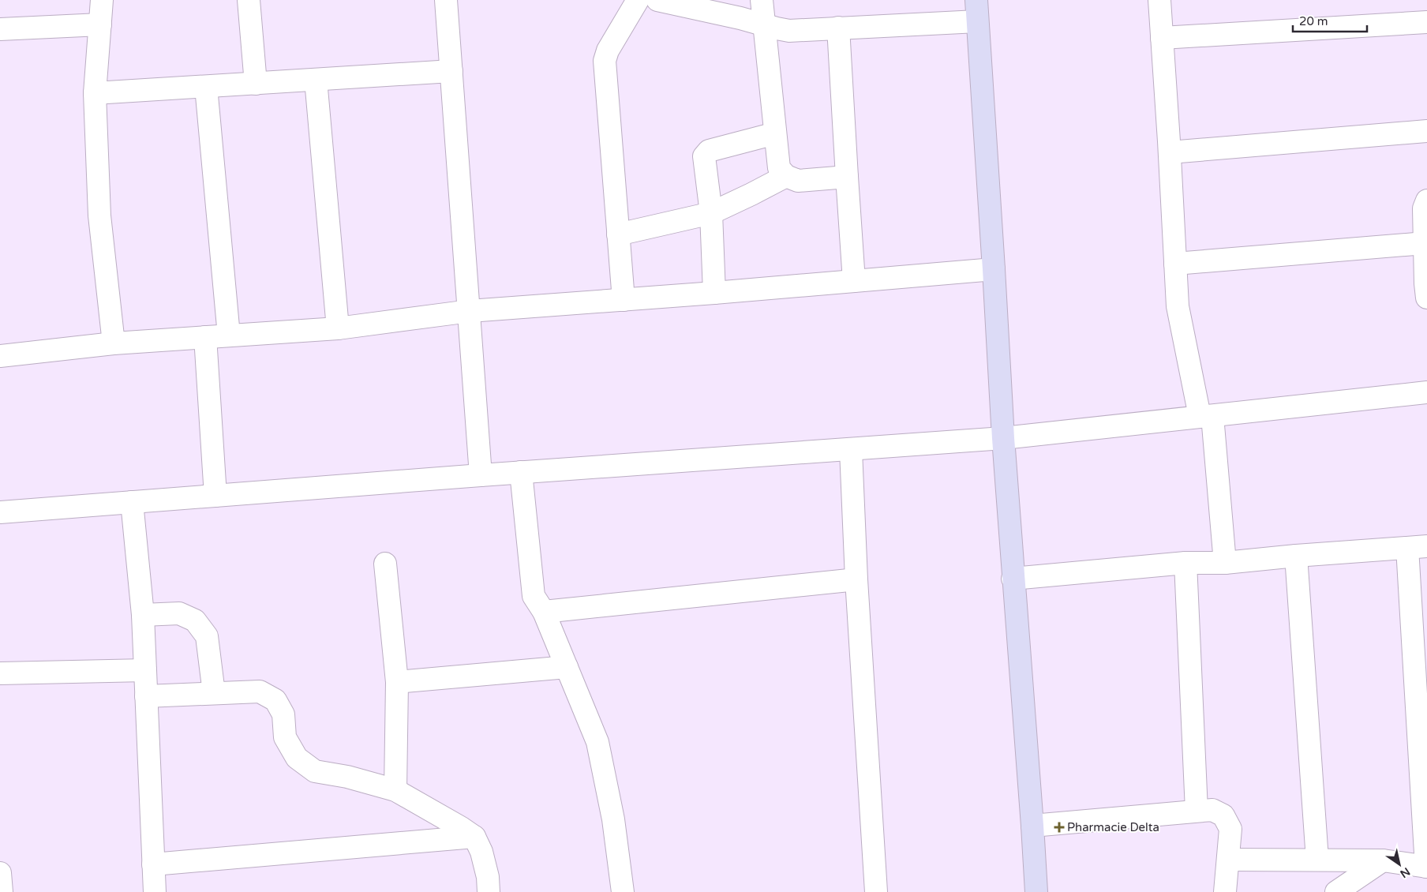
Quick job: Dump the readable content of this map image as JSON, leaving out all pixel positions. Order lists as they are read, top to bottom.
{
  "places": {
    "health": ["Pharmacie Delta"]
  },
  "scale_bar": "20 m",
  "north": "bottom right"
}
